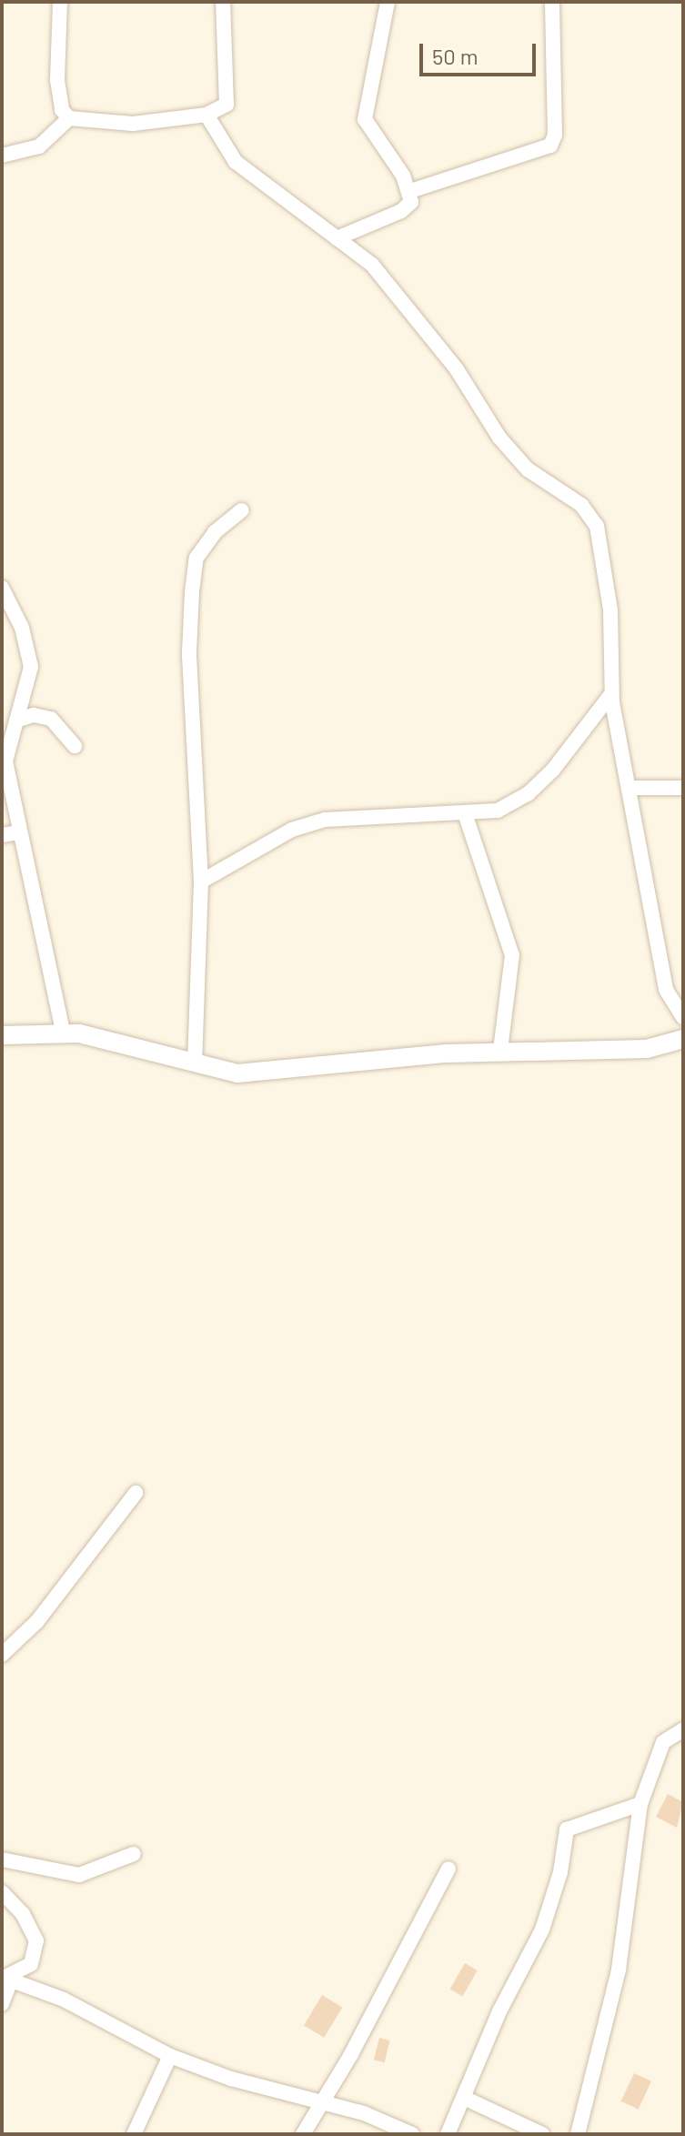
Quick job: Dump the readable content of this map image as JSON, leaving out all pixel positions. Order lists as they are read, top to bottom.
{
  "scale_bar": "50 m"
}
